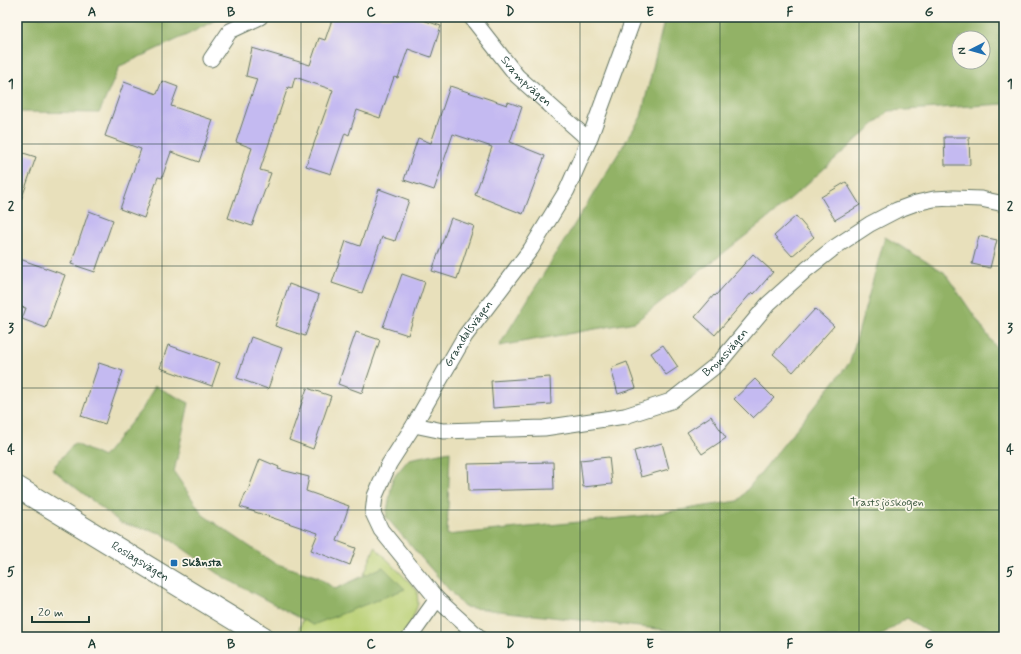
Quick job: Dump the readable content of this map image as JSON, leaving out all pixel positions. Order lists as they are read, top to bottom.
{
  "streets": {
    "main road": ["Roslagsvägen"],
    "street": ["Svampvägen", "Grandalsvägen", "Bromsvägen"]
  },
  "crossings": [
    ["Svampvägen", "Grandalsvägen"],
    ["Grandalsvägen", "Bromsvägen"]
  ],
  "parks": ["Trastsjöskogen"],
  "places": {
    "transit": ["Skånsta"]
  },
  "scale_bar": "20 m",
  "north": "left",
  "grid": {
    "columns": [
      "A",
      "B",
      "C",
      "D",
      "E",
      "F",
      "G"
    ],
    "rows": [
      "1",
      "2",
      "3",
      "4",
      "5"
    ]
  }
}
